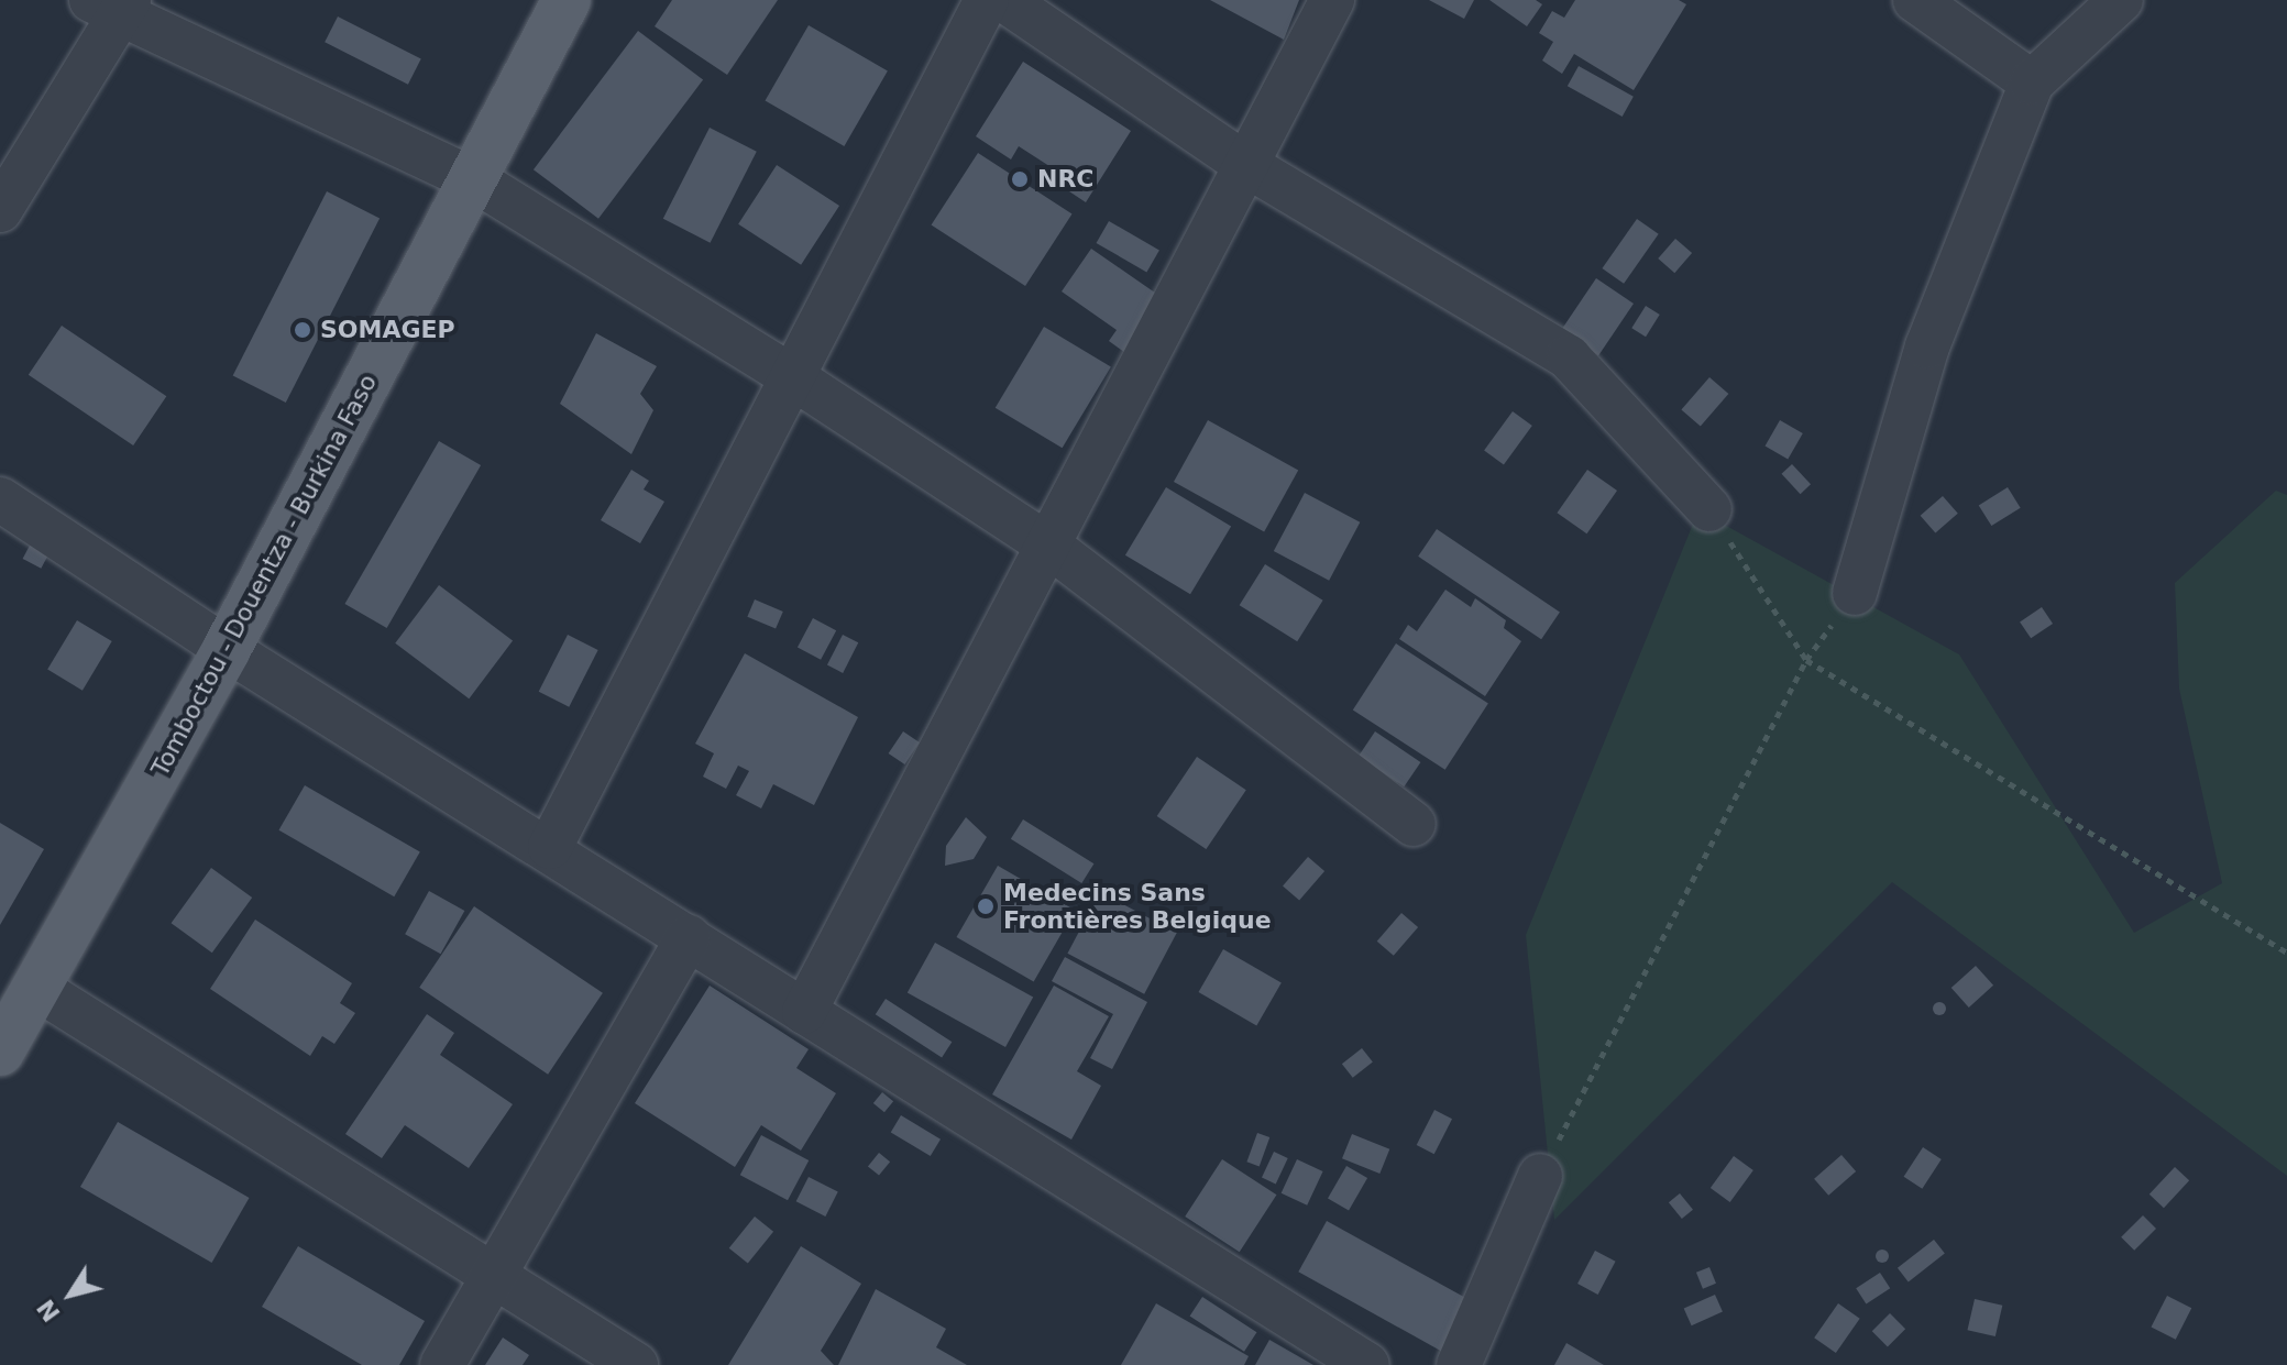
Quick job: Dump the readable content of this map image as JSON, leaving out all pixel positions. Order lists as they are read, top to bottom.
{
  "streets": {
    "main road": ["Tomboctou - Douentza - Burkina Faso"]
  },
  "places": ["NRC", "SOMAGEP", "Medecins Sans Frontières Belgique"],
  "north": "bottom left"
}
